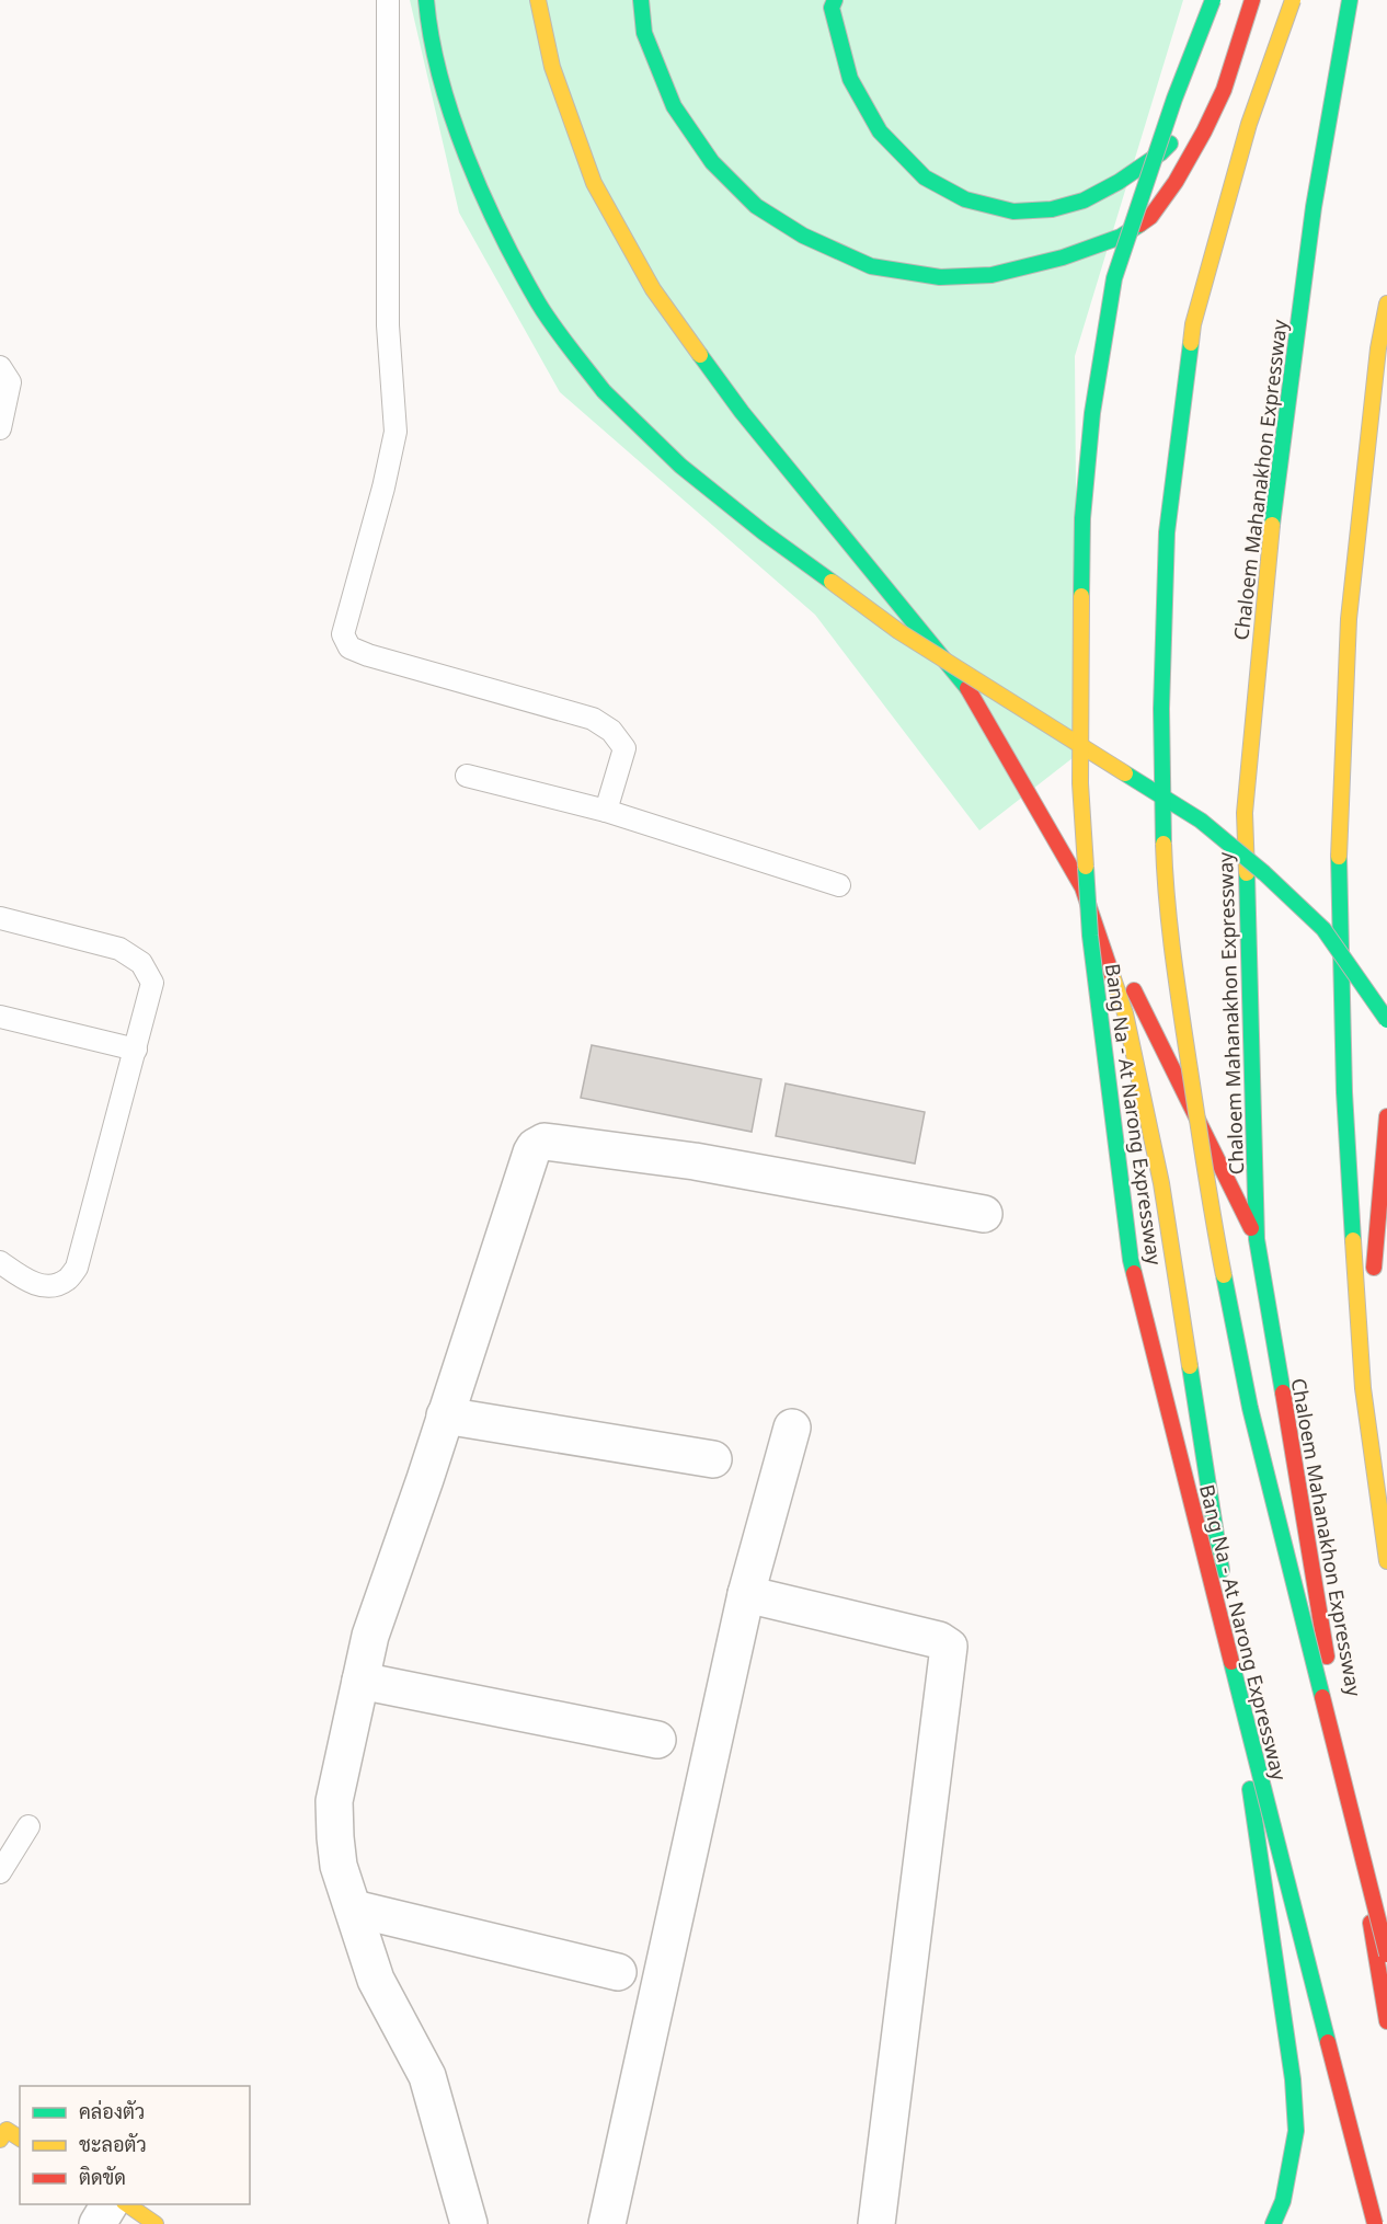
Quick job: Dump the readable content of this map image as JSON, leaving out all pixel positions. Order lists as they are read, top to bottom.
{
  "streets": {
    "main road": ["Chaloem Mahanakhon Expressway", "Bang Na - At Narong Expressway"]
  },
  "legend": ["คล่องตัว", "ชะลอตัว", "ติดขัด"]
}
